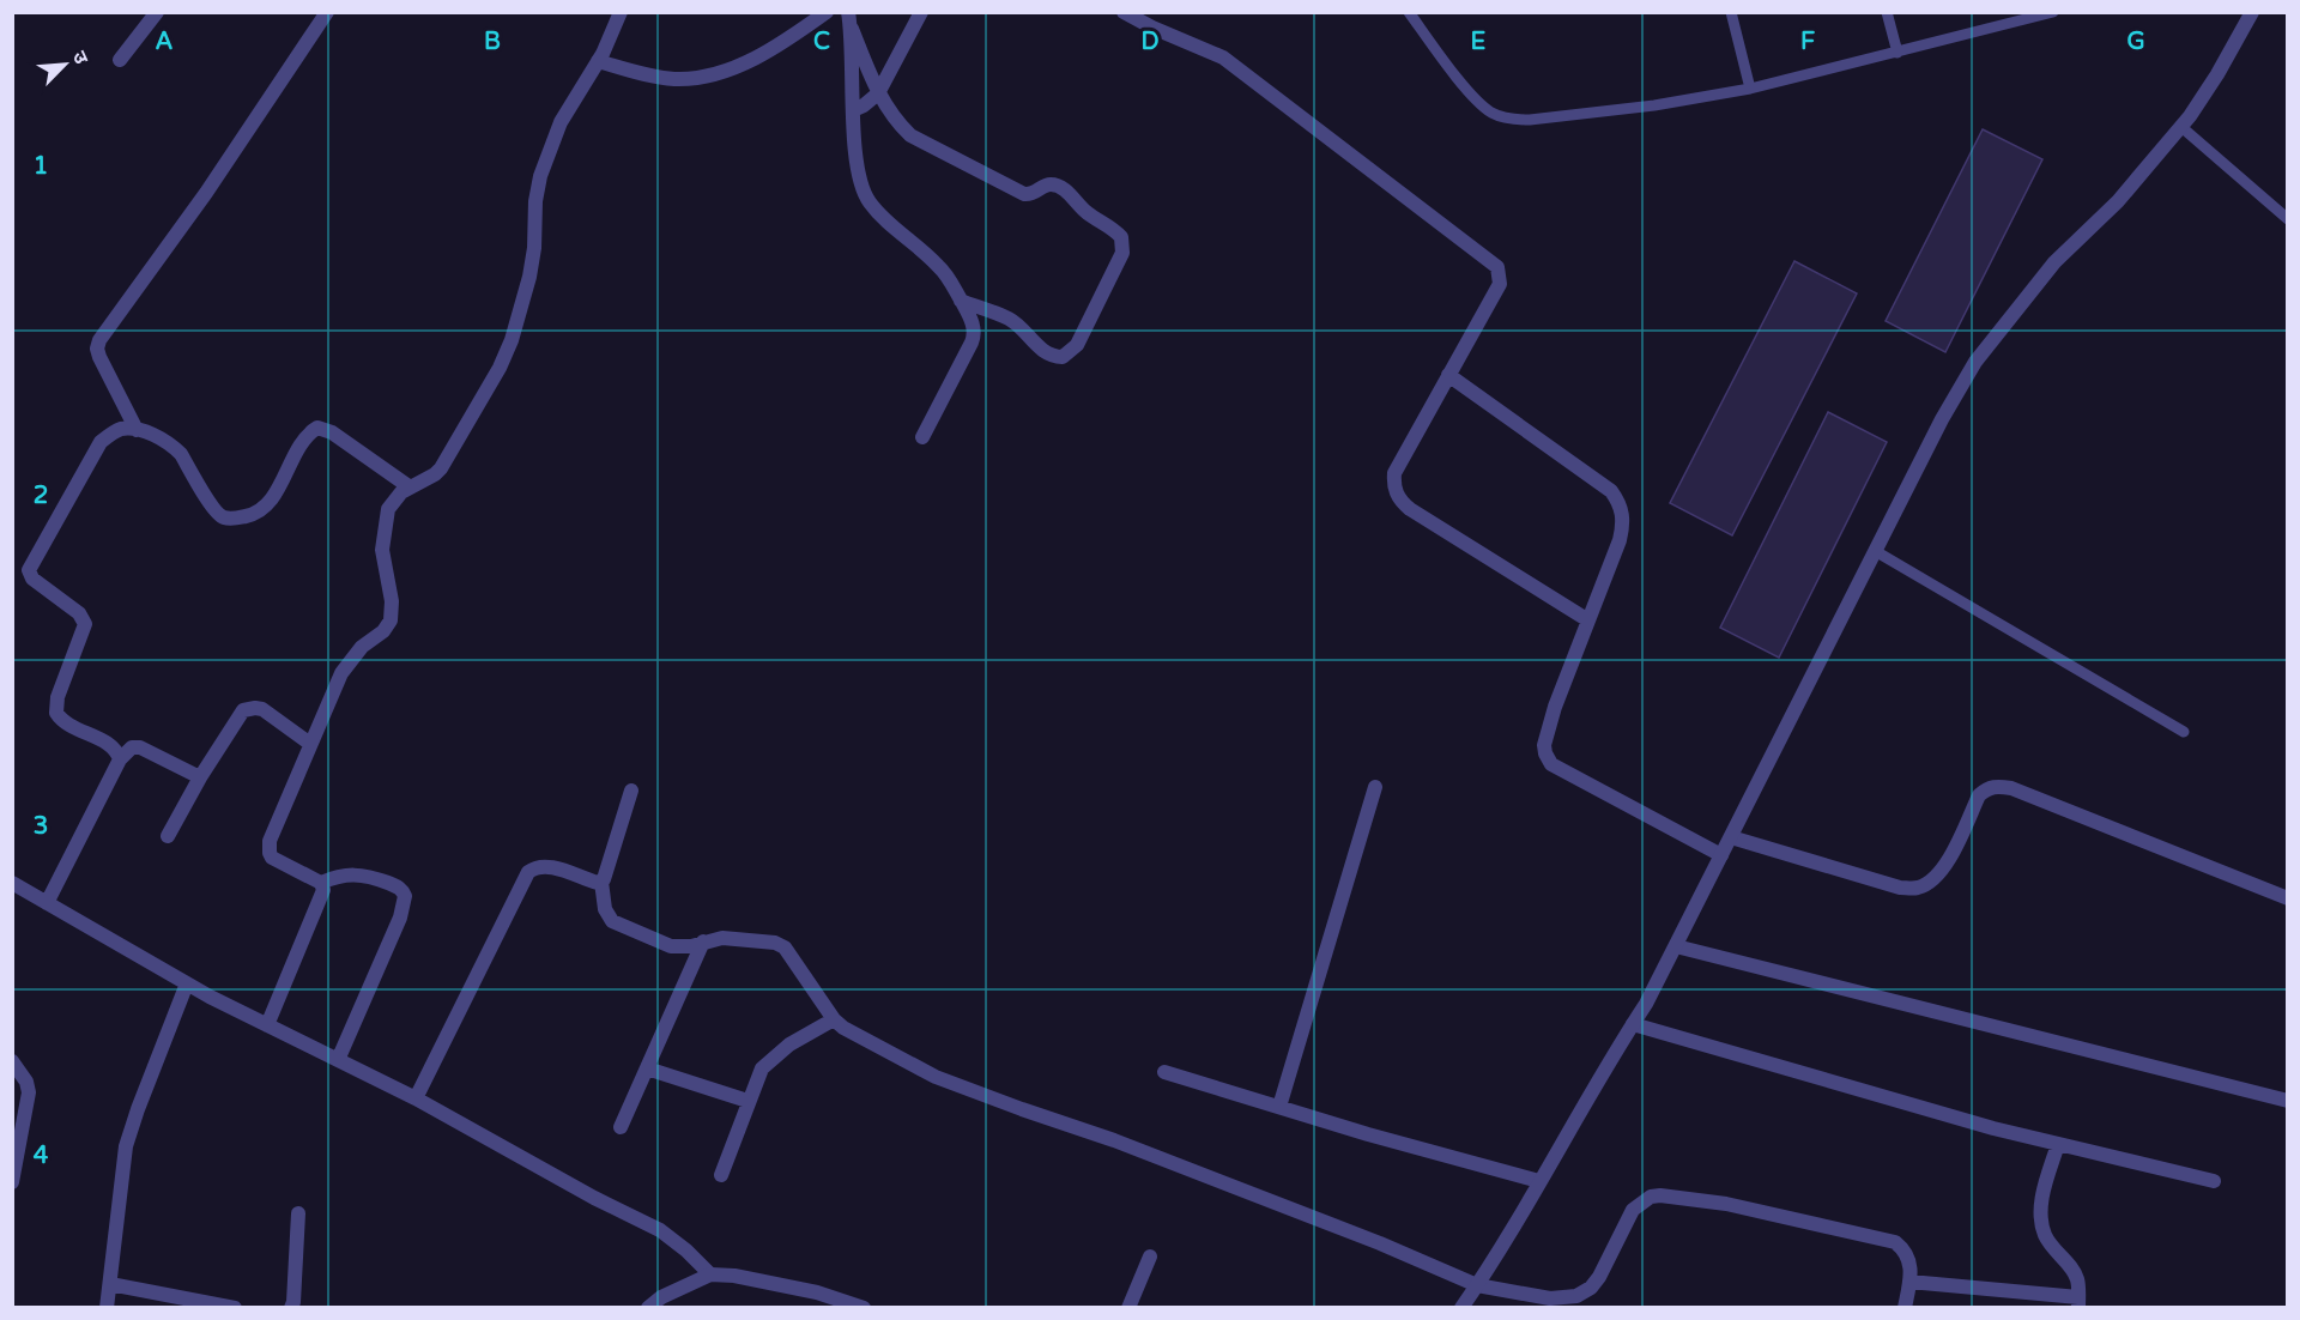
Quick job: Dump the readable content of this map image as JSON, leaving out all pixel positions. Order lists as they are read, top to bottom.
{
  "north": "top right",
  "grid": {
    "columns": [
      "A",
      "B",
      "C",
      "D",
      "E",
      "F",
      "G"
    ],
    "rows": [
      "1",
      "2",
      "3",
      "4"
    ]
  }
}
